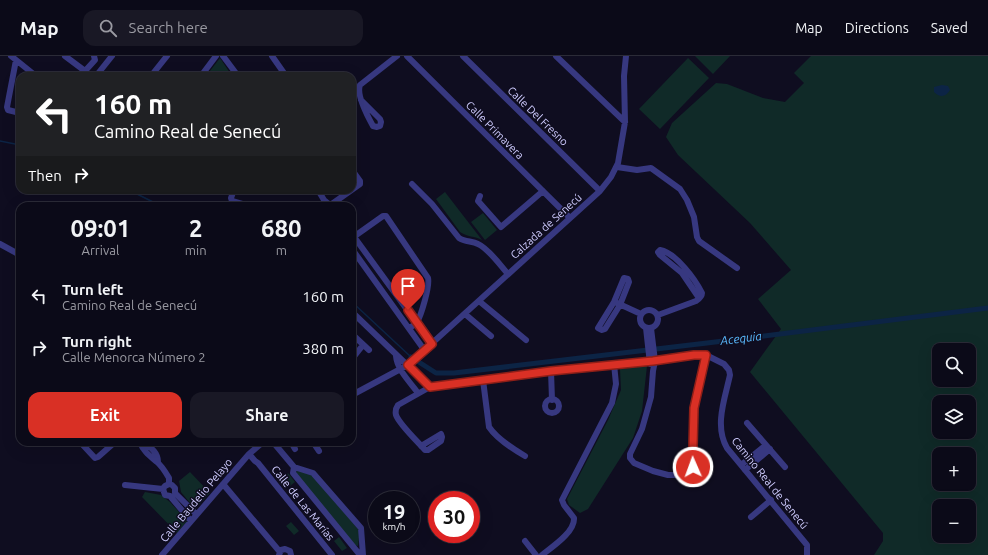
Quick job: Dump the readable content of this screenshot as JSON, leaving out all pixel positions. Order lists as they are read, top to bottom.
{
  "streets": {
    "street": [
      "Calle Del Fresno",
      "Calle Primavera",
      "Calzada de Senecú",
      "Camino Real de Senecú",
      "Calle Baudelio Pelayo",
      "Calle de Las Marías"
    ]
  },
  "crossings": [
    ["Calle Del Fresno", "Calzada de Senecú"],
    ["Calle Primavera", "Calzada de Senecú"],
    ["Calle Baudelio Pelayo", "Calle de Las Marías"]
  ],
  "water": ["Acequia"],
  "page": {
    "header": "Map",
    "search": "Search here",
    "nav": ["Map", "Directions", "Saved"],
    "turn": ["160 m", "Camino Real de Senecú"],
    "then": "Then",
    "eta": [
      "09:01",
      "Arrival",
      "2",
      "min",
      "680",
      "m"
    ],
    "list": [
      {
        "name": "Turn left",
        "note": "Camino Real de Senecú",
        "value": "160 m"
      },
      {
        "name": "Turn right",
        "note": "Calle Menorca Número 2",
        "value": "380 m"
      }
    ],
    "map_buttons": ["+", "−"],
    "buttons": ["Exit", "Share"],
    "speed": "19 km/h",
    "limit": "30"
  }
}
